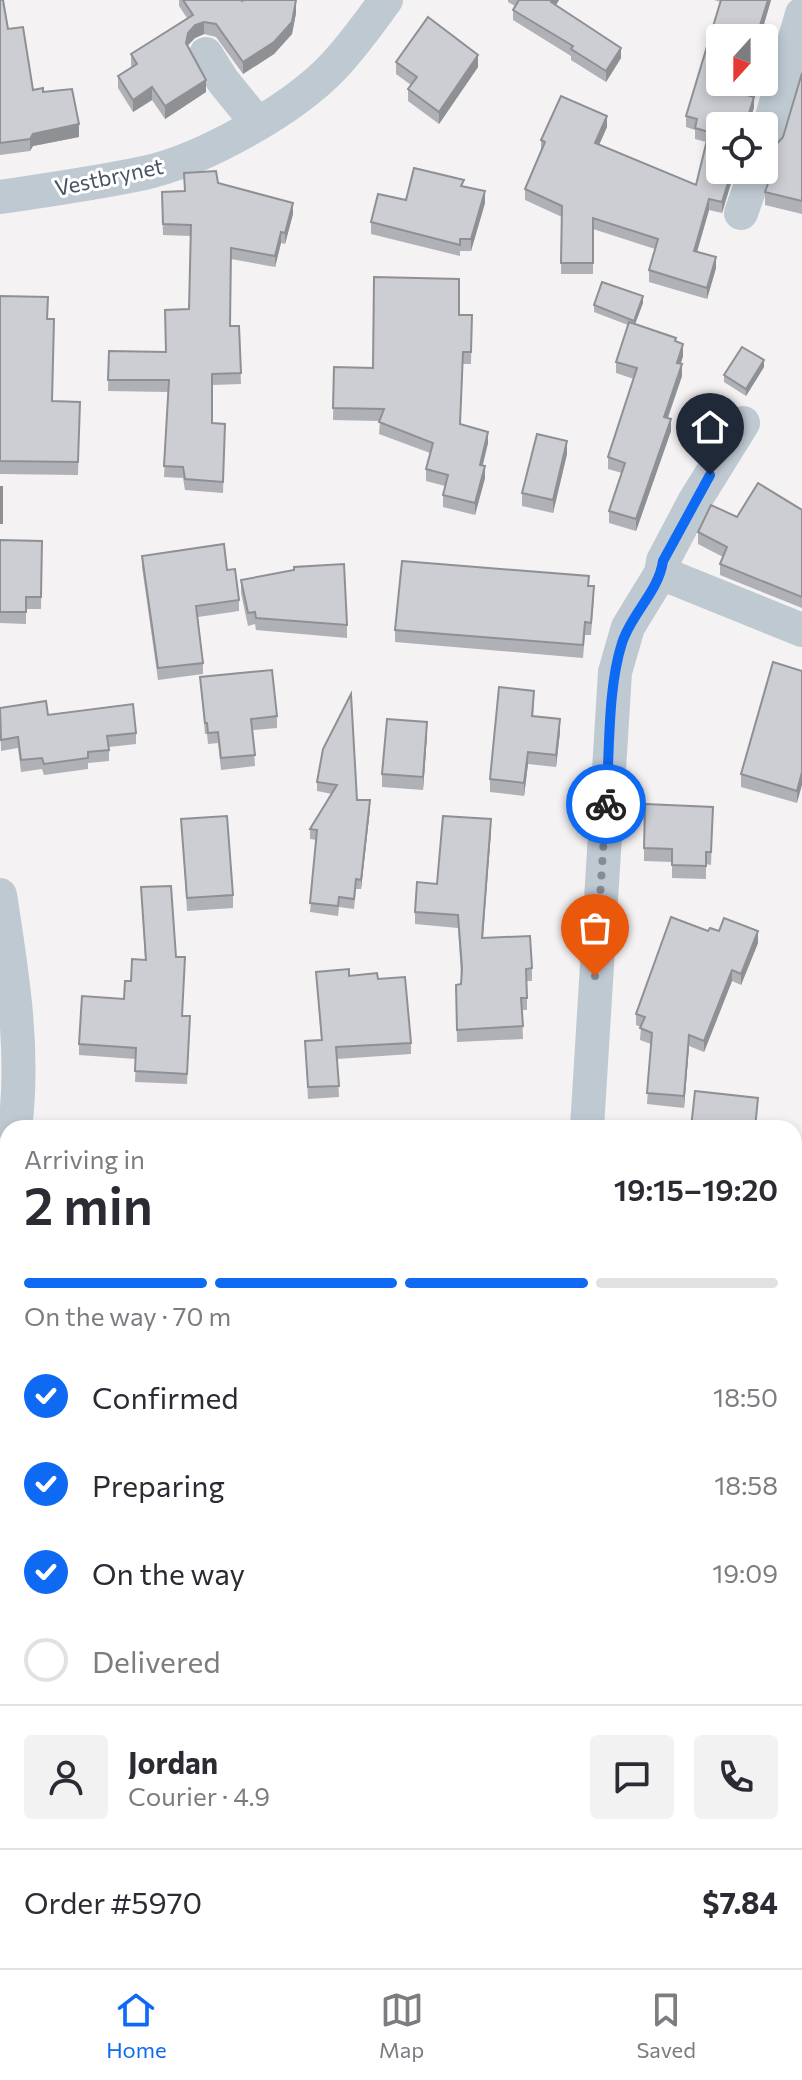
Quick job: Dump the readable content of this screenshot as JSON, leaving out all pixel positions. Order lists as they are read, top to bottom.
{
  "streets": {
    "street": ["Vestbrynet"]
  },
  "north": "bottom",
  "page": {
    "heading": ["2 min", "Arriving in", "19:15–19:20"],
    "panel": [
      "Jordan",
      "Courier · 4.9",
      "Order #5970",
      "$7.84"
    ],
    "bar": "On the way · 70 m",
    "list": [
      ["Confirmed", "18:50"],
      ["Preparing", "18:58"],
      ["On the way", "19:09"],
      "Delivered"
    ],
    "tabs": ["Home", "Map", "Saved"]
  }
}
